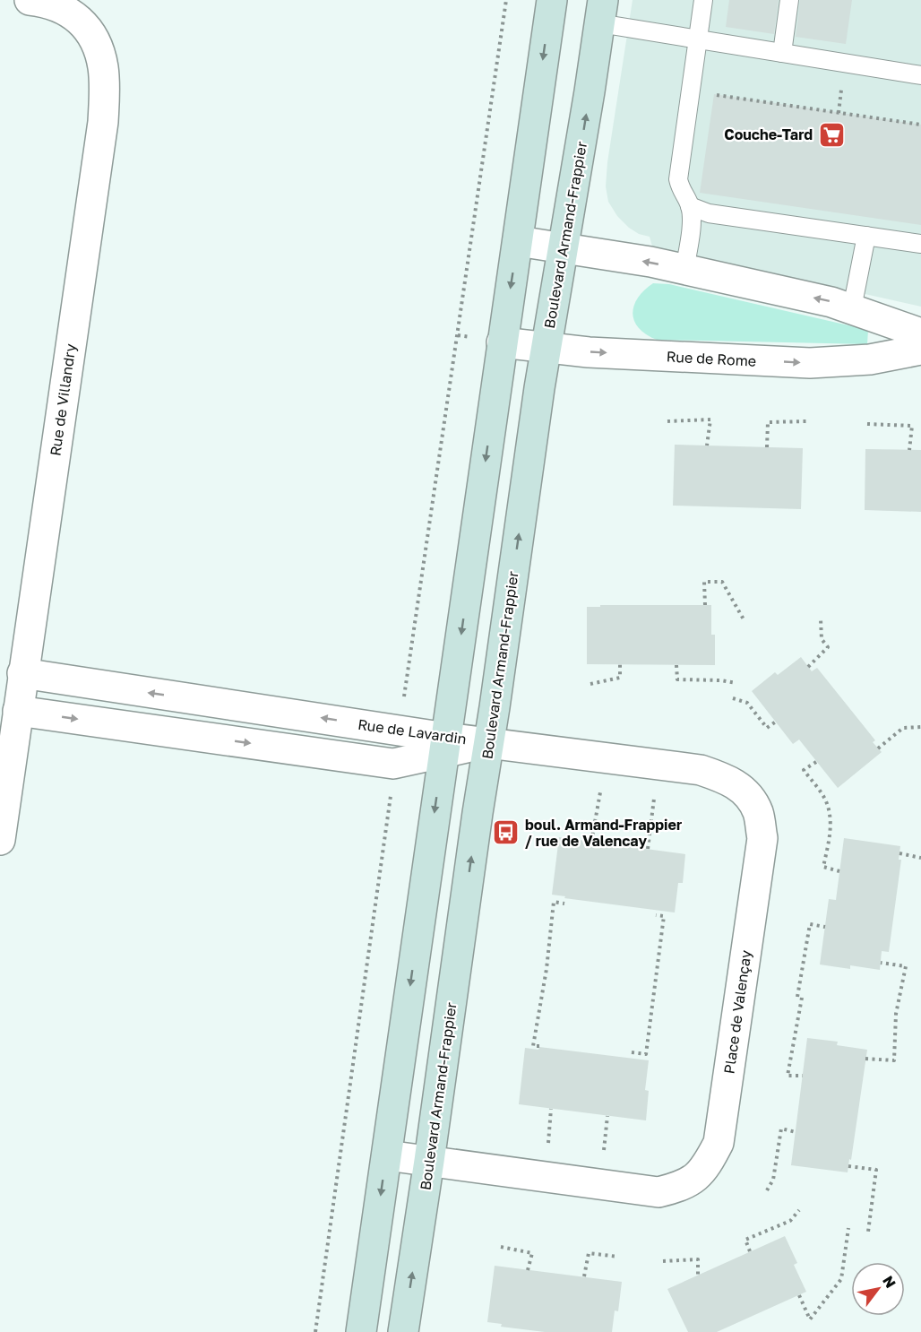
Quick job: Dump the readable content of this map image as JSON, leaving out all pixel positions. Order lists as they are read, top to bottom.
{
  "streets": {
    "street": [
      "Boulevard Armand-Frappier",
      "Rue de Rome",
      "Rue de Villandry",
      "Rue de Lavardin",
      "Place de Valençay"
    ]
  },
  "crossings": [
    ["Boulevard Armand-Frappier", "Rue de Rome"],
    ["Boulevard Armand-Frappier", "Rue de Lavardin"],
    ["Boulevard Armand-Frappier", "Place de Valençay"],
    ["Rue de Villandry", "Rue de Lavardin"],
    ["Rue de Lavardin", "Place de Valençay"]
  ],
  "places": {
    "supermarket": ["Couche-Tard"],
    "bus stop": ["boul. Armand-Frappier / rue de Valencay"]
  },
  "north": "top right"
}
